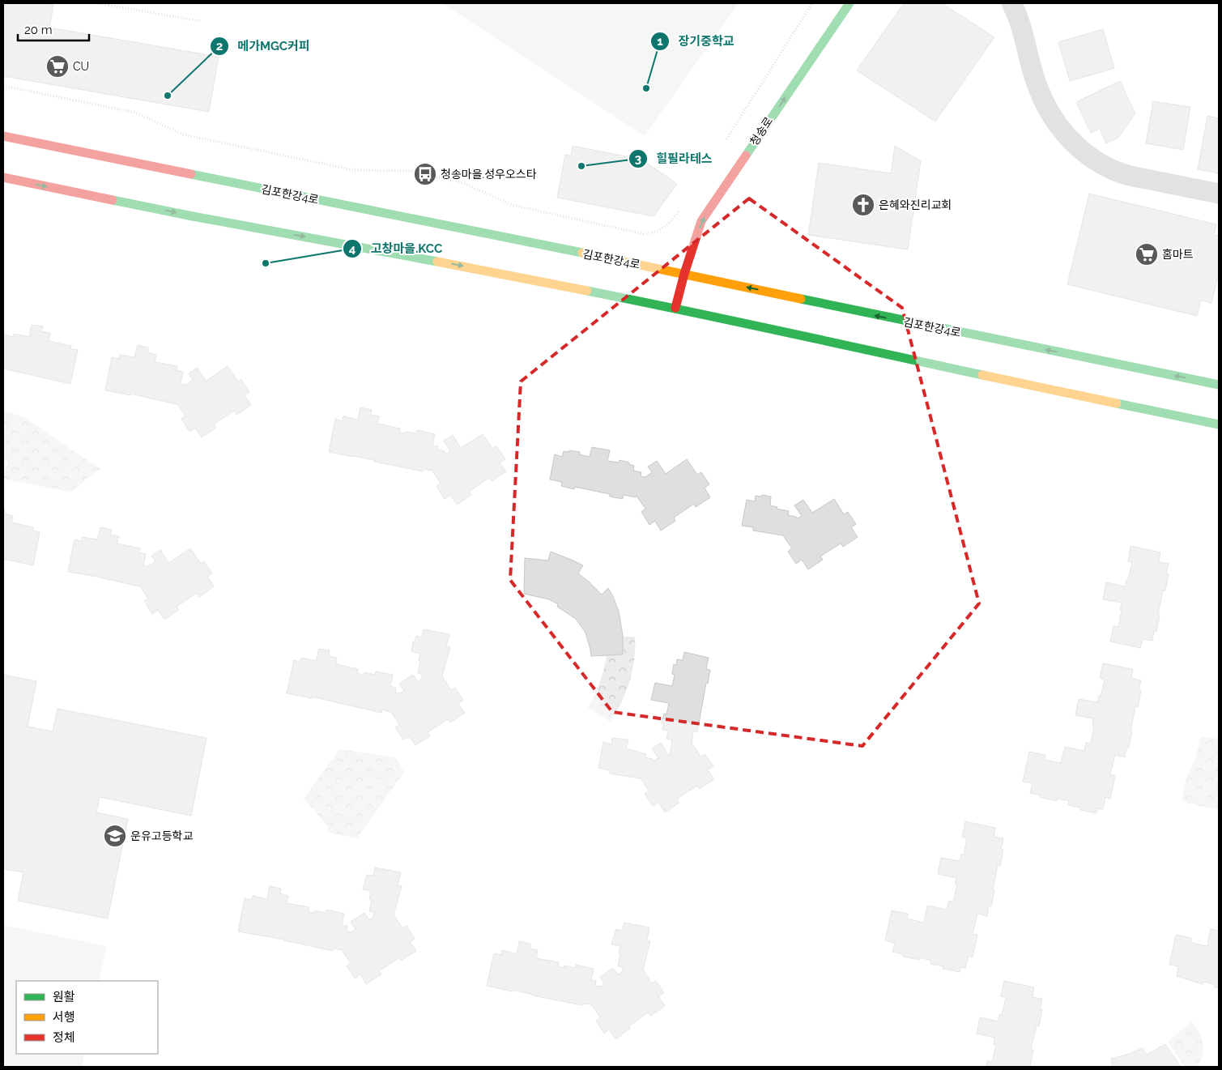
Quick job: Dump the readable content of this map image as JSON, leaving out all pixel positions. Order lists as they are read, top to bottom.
{
  "streets": {
    "street": ["청송로", "김포한강4로"]
  },
  "crossings": [
    ["청송로", "김포한강4로"]
  ],
  "one_way": ["청송로"],
  "places": {
    "supermarket": ["CU", "홈마트"],
    "other": [
      "장기중학교",
      "메가MGC커피",
      "힐필라테스",
      "고창마을.KCC"
    ],
    "bus stop": ["청송마을.성우오스타"],
    "church": ["은혜와진리교회"],
    "school or university": ["운유고등학교"]
  },
  "legend": ["원활", "서행", "정체"],
  "scale_bar": "20 m"
}
